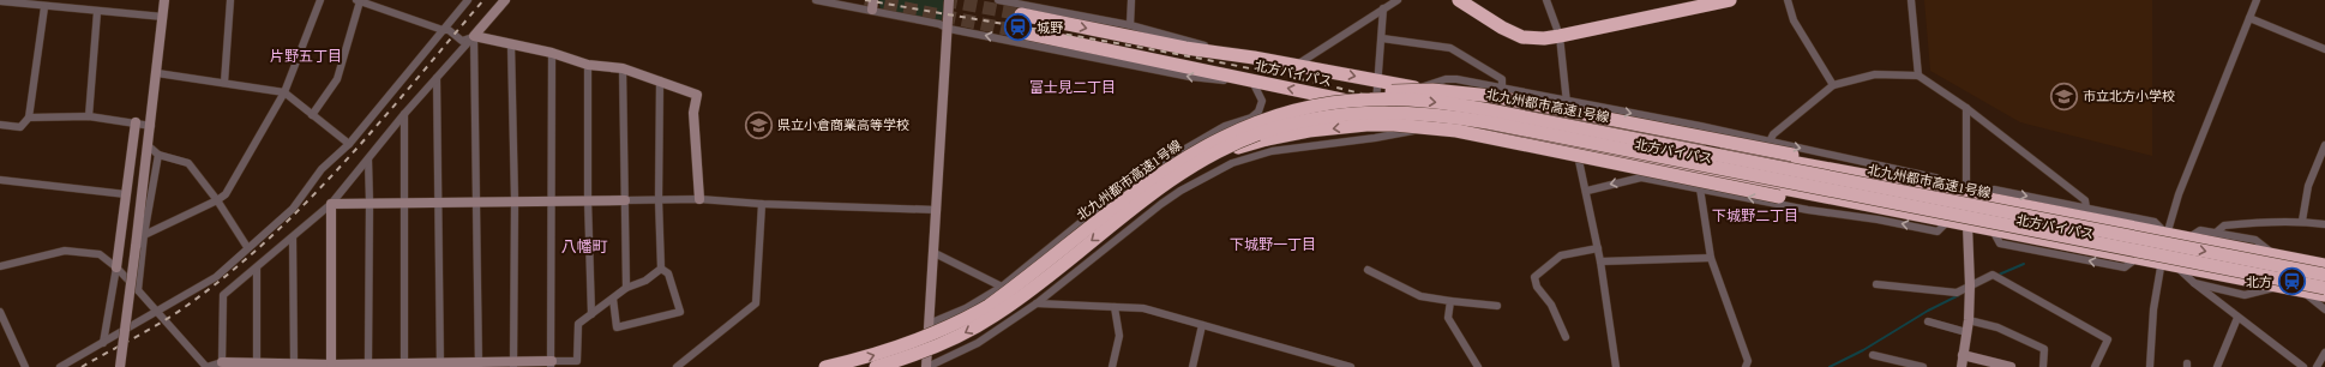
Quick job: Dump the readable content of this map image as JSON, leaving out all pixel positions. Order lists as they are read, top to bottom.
{
  "streets": {
    "highway": ["北方バイパス", "北九州都市高速1号線"]
  },
  "districts": [
    "片野五丁目",
    "富士見二丁目",
    "下城野二丁目",
    "下城野一丁目",
    "八幡町"
  ],
  "places": {
    "station": ["城野", "北方"],
    "school or university": ["市立北方小学校", "県立小倉商業高等学校"]
  }
}
